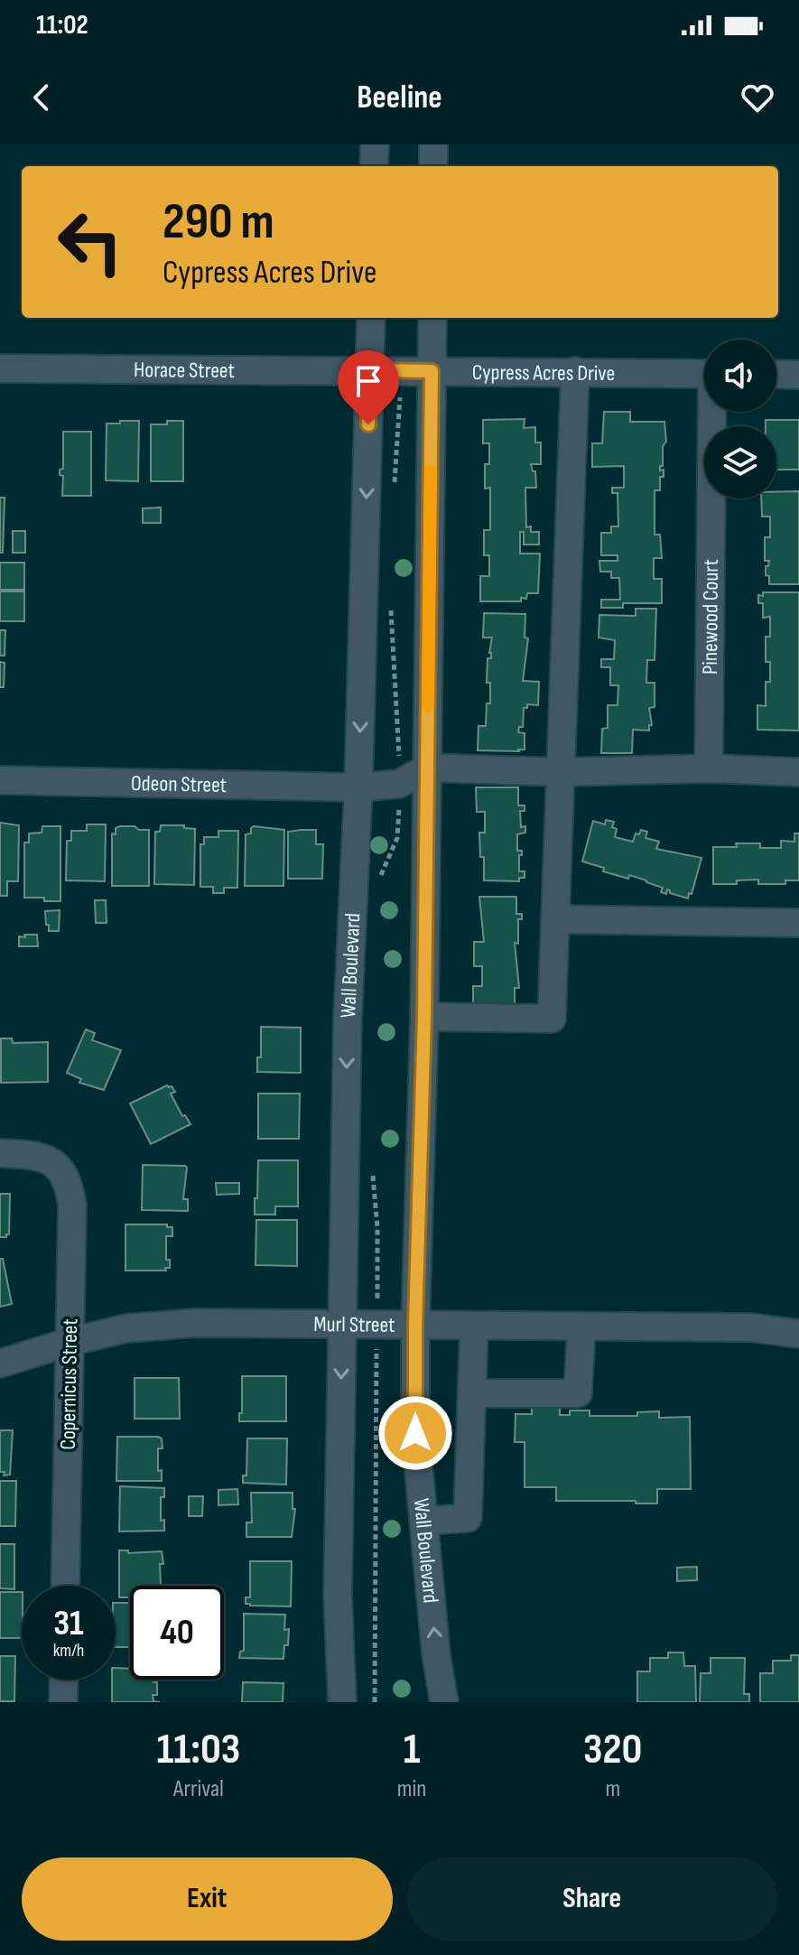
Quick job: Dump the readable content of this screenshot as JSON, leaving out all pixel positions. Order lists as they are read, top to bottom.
{
  "streets": {
    "street": [
      "Horace Street",
      "Cypress Acres Drive",
      "Pinewood Court",
      "Odeon Street",
      "Wall Boulevard",
      "Murl Street",
      "Copernicus Street"
    ]
  },
  "crossings": [
    ["Horace Street", "Cypress Acres Drive"],
    ["Horace Street", "Wall Boulevard"],
    ["Cypress Acres Drive", "Wall Boulevard"],
    ["Odeon Street", "Wall Boulevard"],
    ["Wall Boulevard", "Murl Street"],
    ["Murl Street", "Copernicus Street"]
  ],
  "page": {
    "status": "11:02",
    "header": "Beeline",
    "turn": ["290 m", "Cypress Acres Drive"],
    "speed": "31 km/h",
    "limit": "40",
    "eta": [
      "11:03",
      "Arrival",
      "1",
      "min",
      "320",
      "m"
    ],
    "buttons": ["Exit", "Share"]
  }
}
